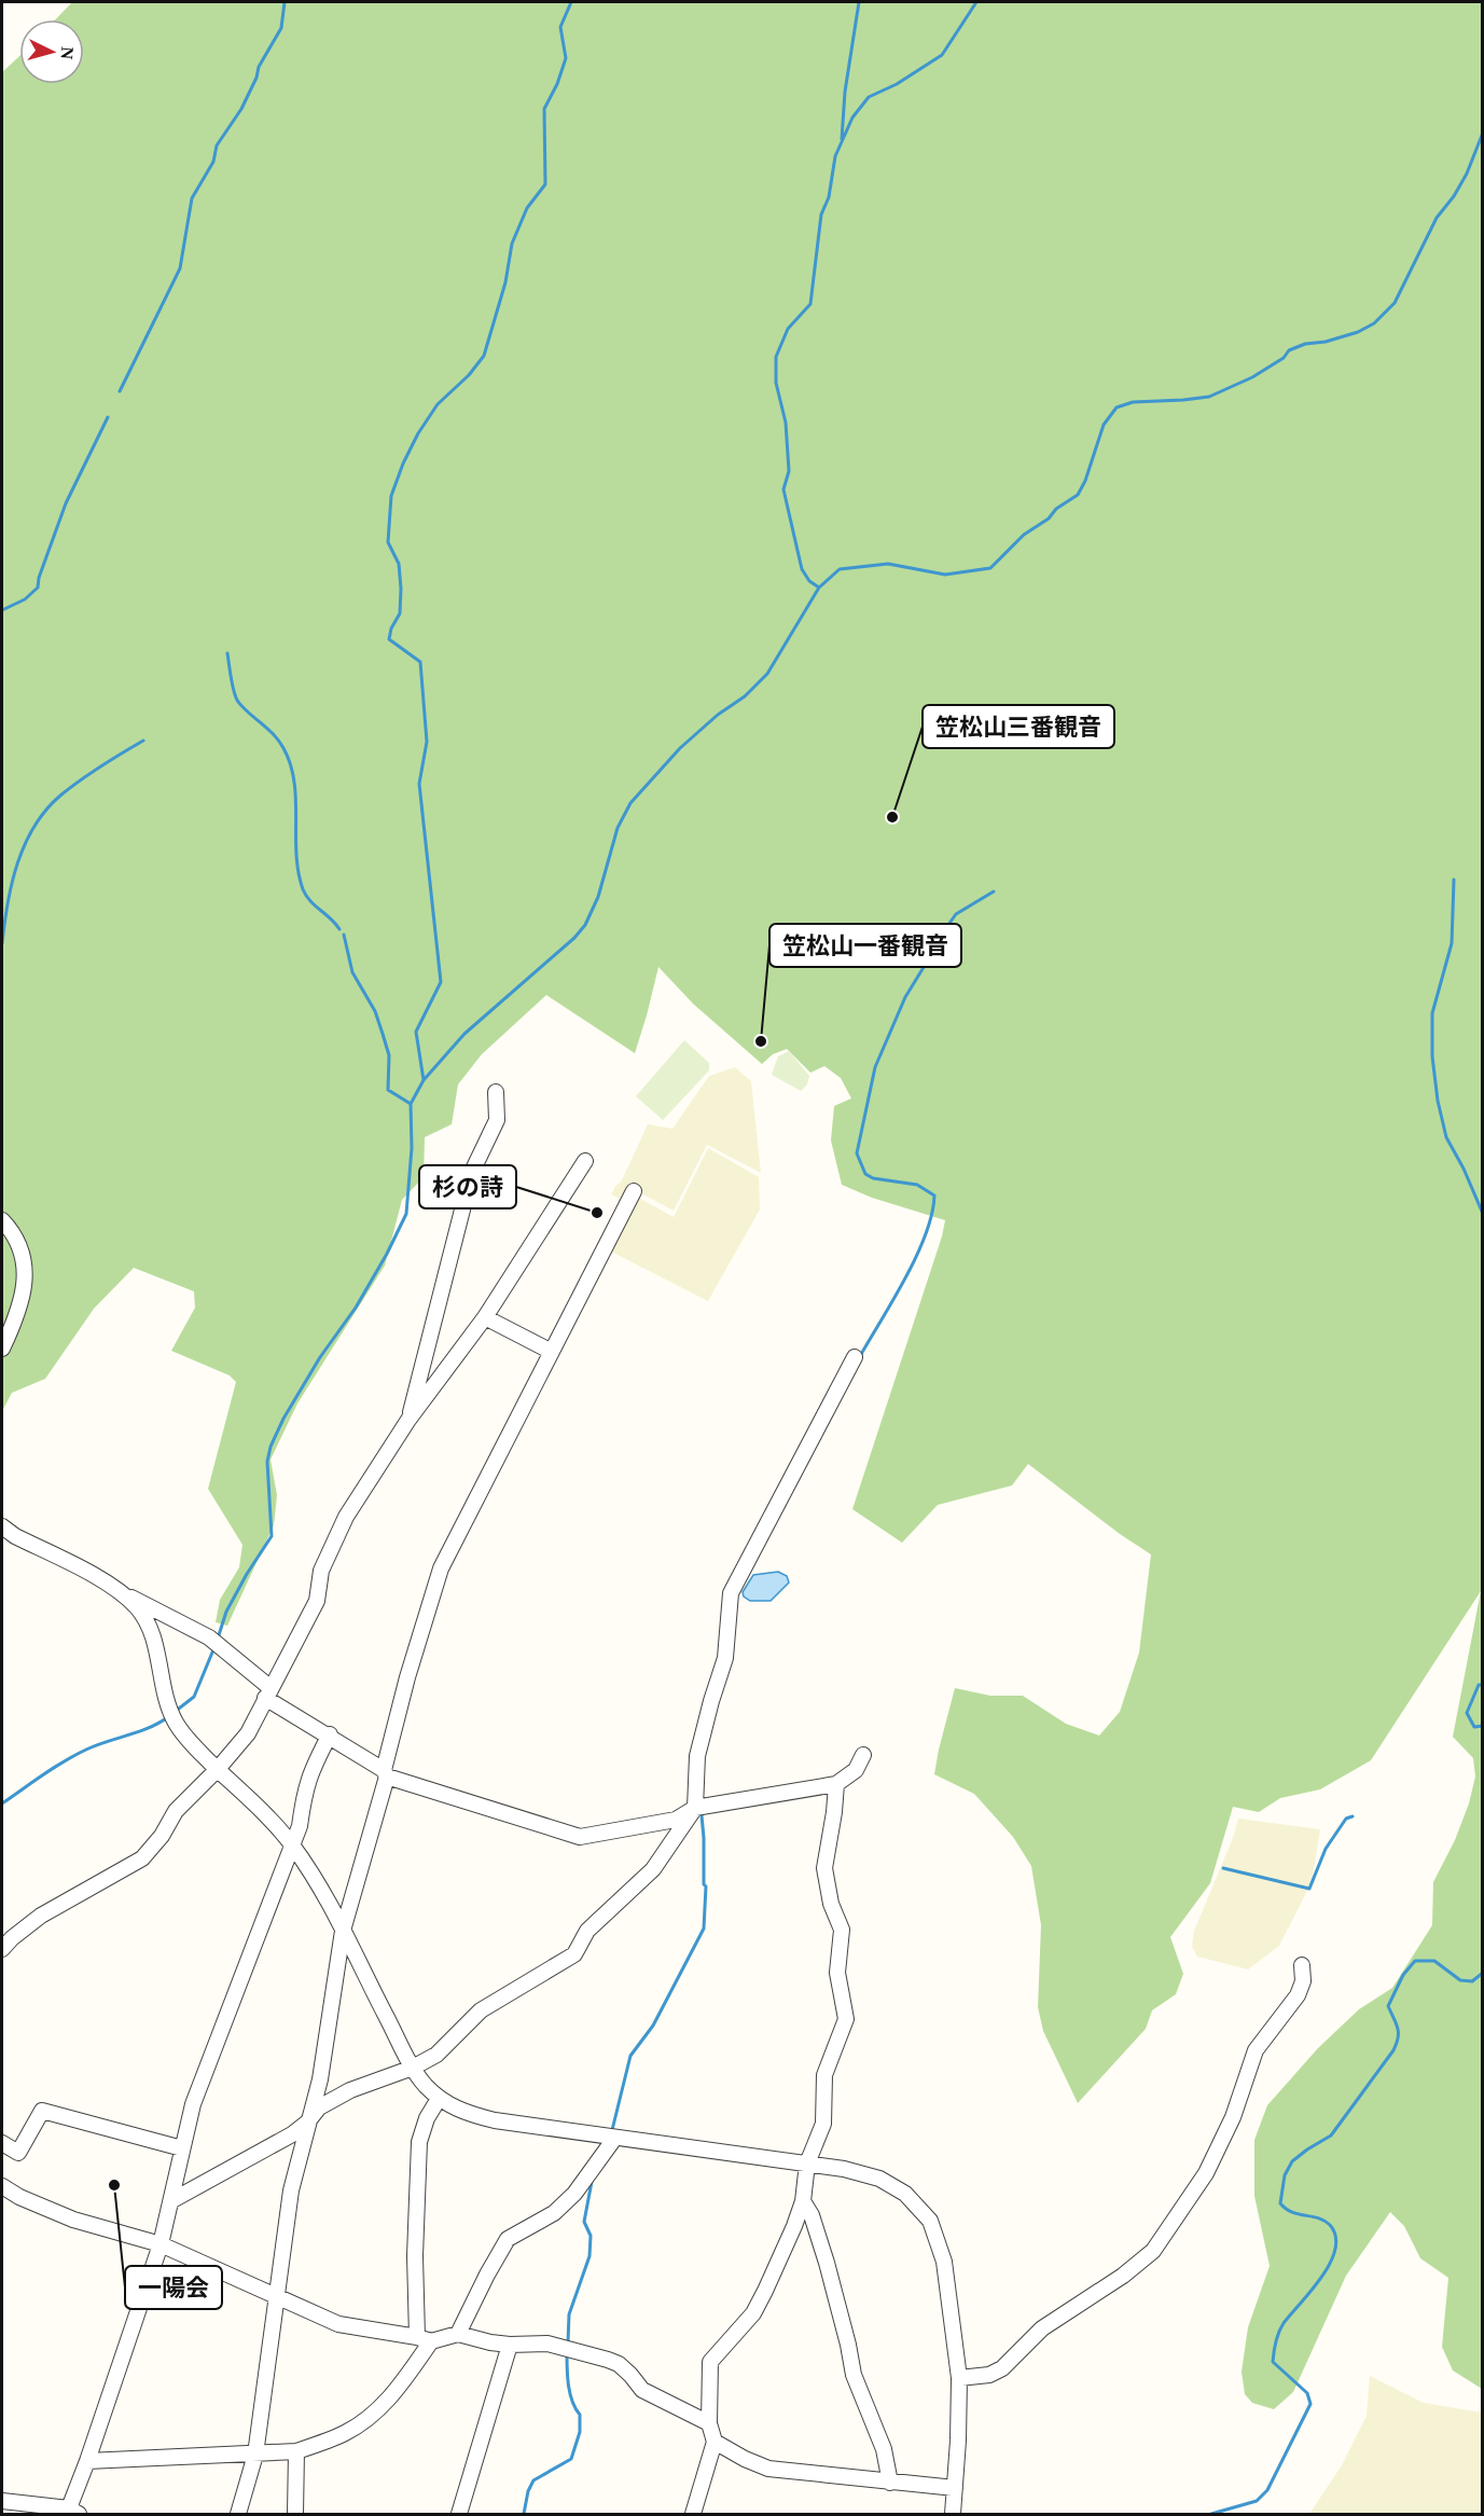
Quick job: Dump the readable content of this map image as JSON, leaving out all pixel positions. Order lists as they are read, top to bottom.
{
  "places": [
    "笠松山三番観音",
    "笠松山一番観音",
    "杉の詩",
    "一陽会"
  ],
  "north": "right"
}
